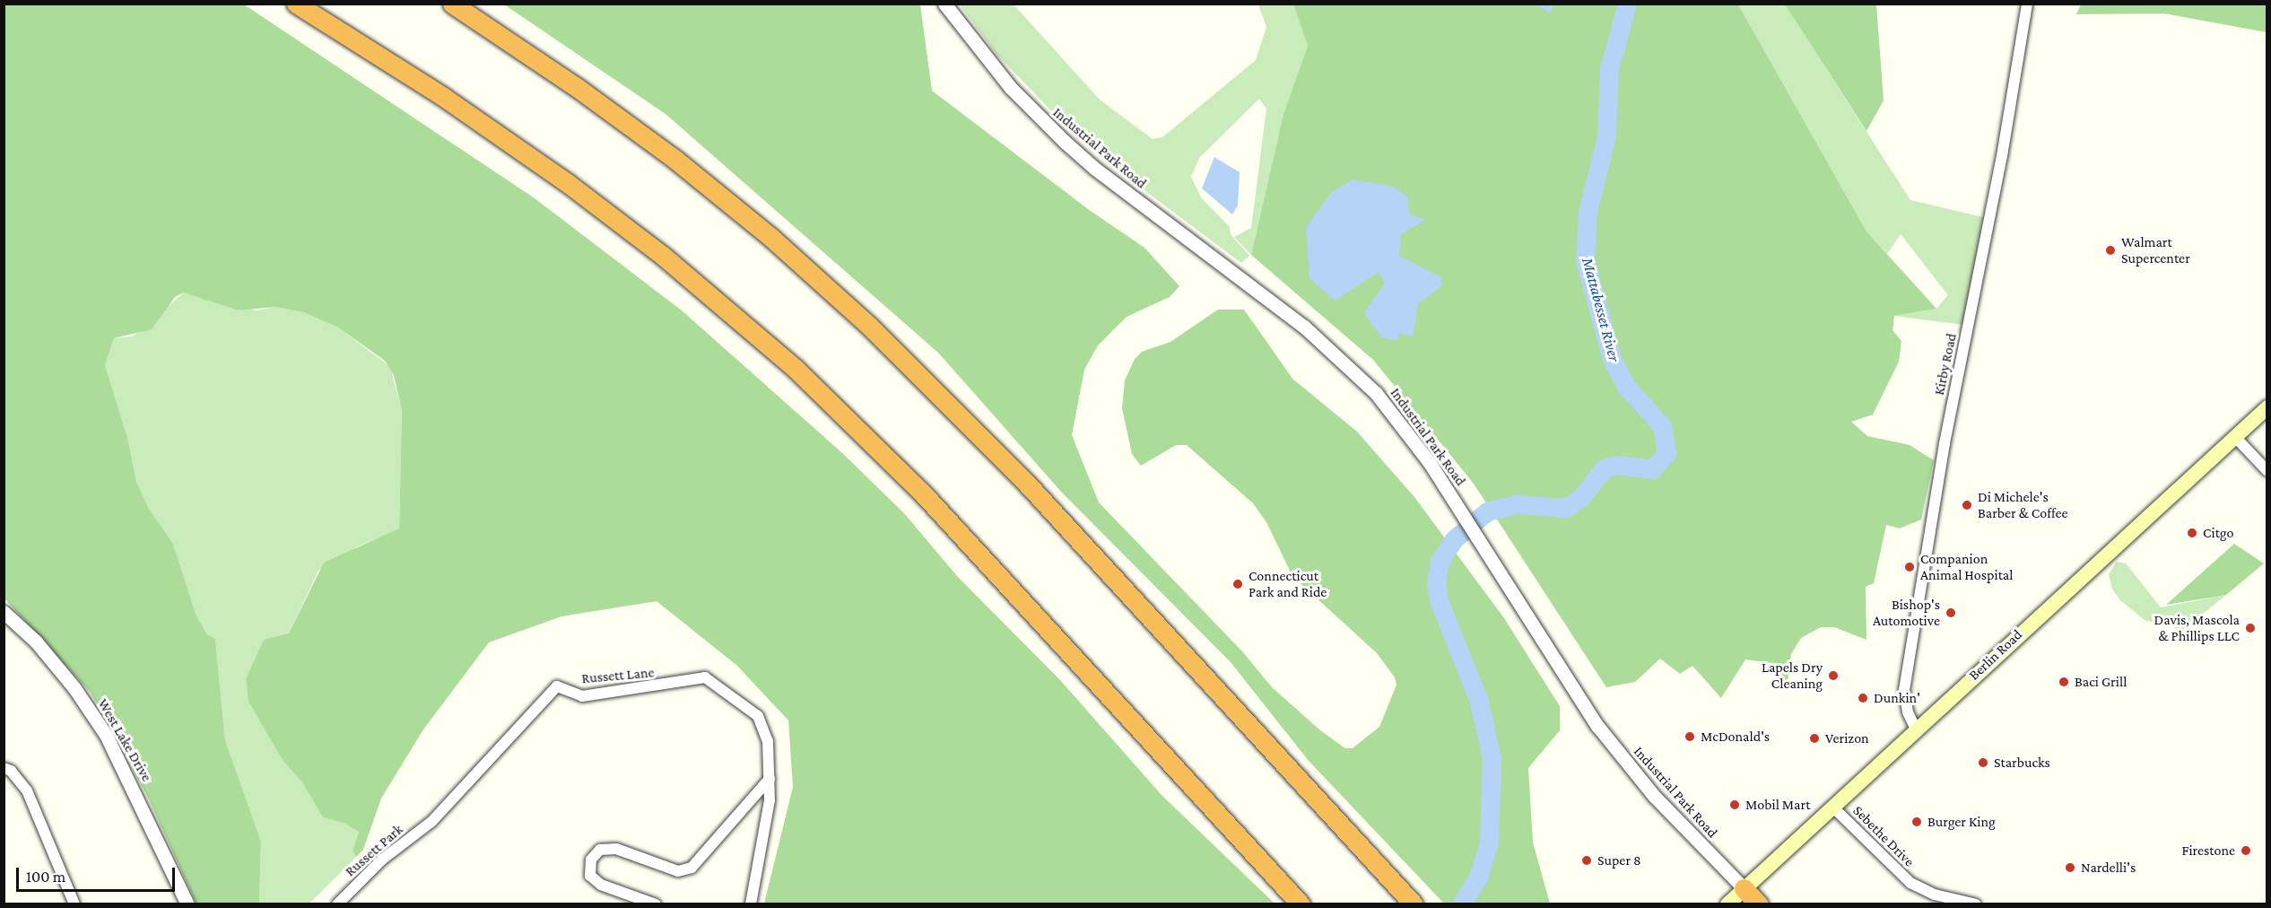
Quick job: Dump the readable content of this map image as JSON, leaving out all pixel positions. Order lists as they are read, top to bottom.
{
  "streets": {
    "main road": ["Berlin Road"],
    "street": [
      "Industrial Park Road",
      "Kirby Road",
      "Russett Lane",
      "West Lake Drive",
      "Sebethe Drive",
      "Russett Park"
    ]
  },
  "crossings": [
    ["Industrial Park Road", "Berlin Road"],
    ["Kirby Road", "Berlin Road"],
    ["Berlin Road", "Sebethe Drive"],
    ["Russett Lane", "Russett Park"]
  ],
  "water": ["Mattabesset River"],
  "places": [
    "Walmart Supercenter",
    "Di Michele's Barber & Coffee",
    "Citgo",
    "Companion Animal Hospital",
    "Connecticut Park and Ride",
    "Bishop's Automotive",
    "Davis, Mascola & Phillips LLC",
    "Lapels Dry Cleaning",
    "Baci Grill",
    "Dunkin'",
    "McDonald's",
    "Verizon",
    "Starbucks",
    "Mobil Mart",
    "Burger King",
    "Firestone",
    "Super 8",
    "Nardelli's"
  ],
  "scale_bar": "100 m"
}
